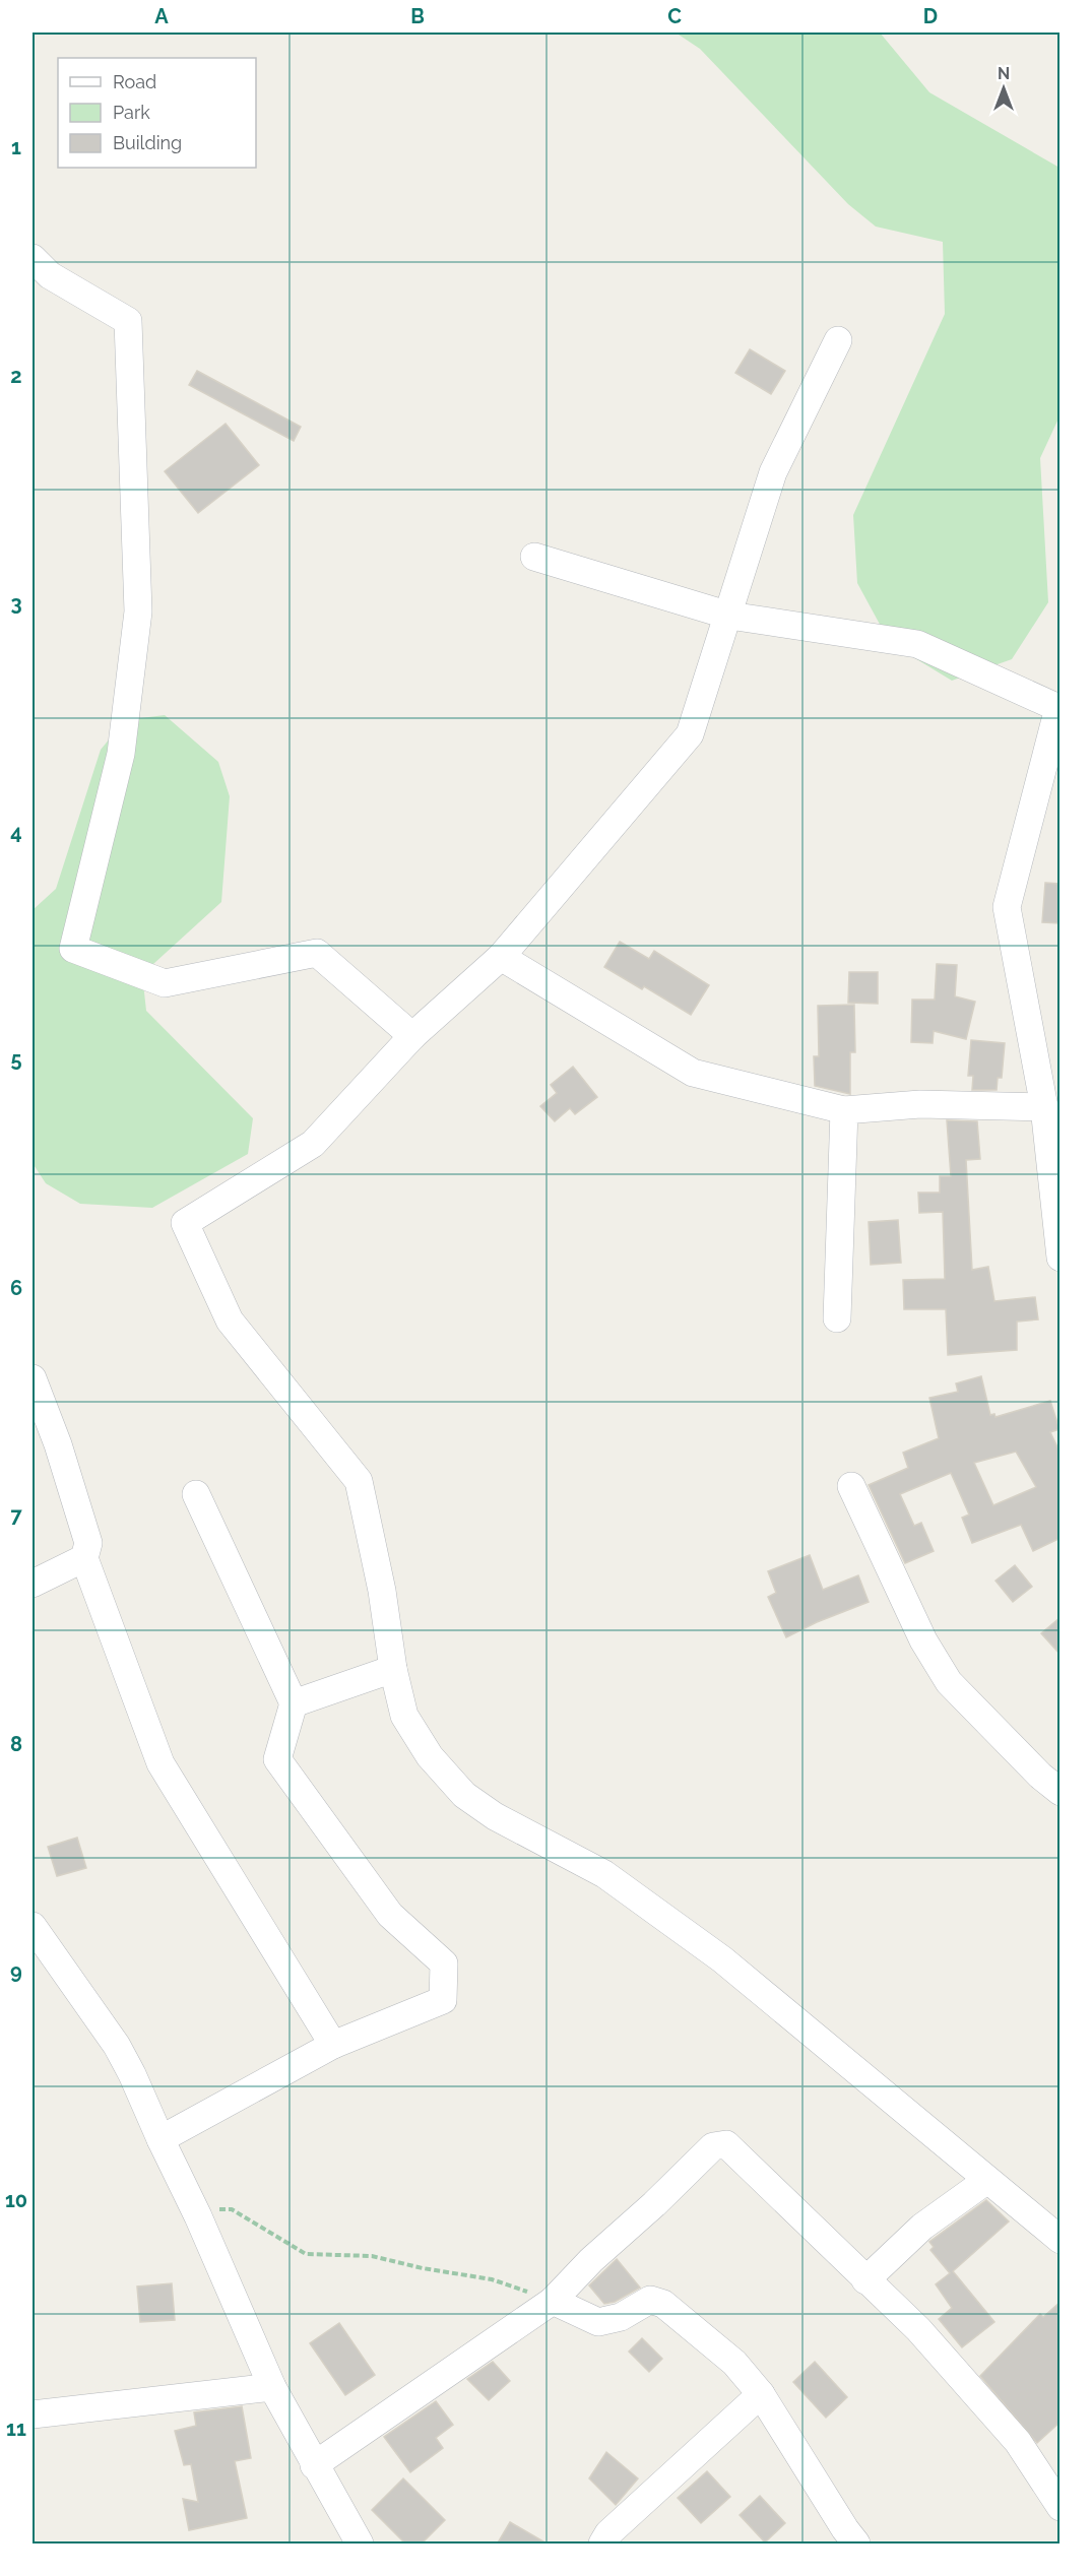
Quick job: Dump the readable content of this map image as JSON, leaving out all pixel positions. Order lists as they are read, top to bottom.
{
  "legend": ["Road", "Park", "Building"],
  "north": "top",
  "grid": {
    "columns": [
      "A",
      "B",
      "C",
      "D"
    ],
    "rows": [
      "1",
      "2",
      "3",
      "4",
      "5",
      "6",
      "7",
      "8",
      "9",
      "10",
      "11"
    ]
  }
}
